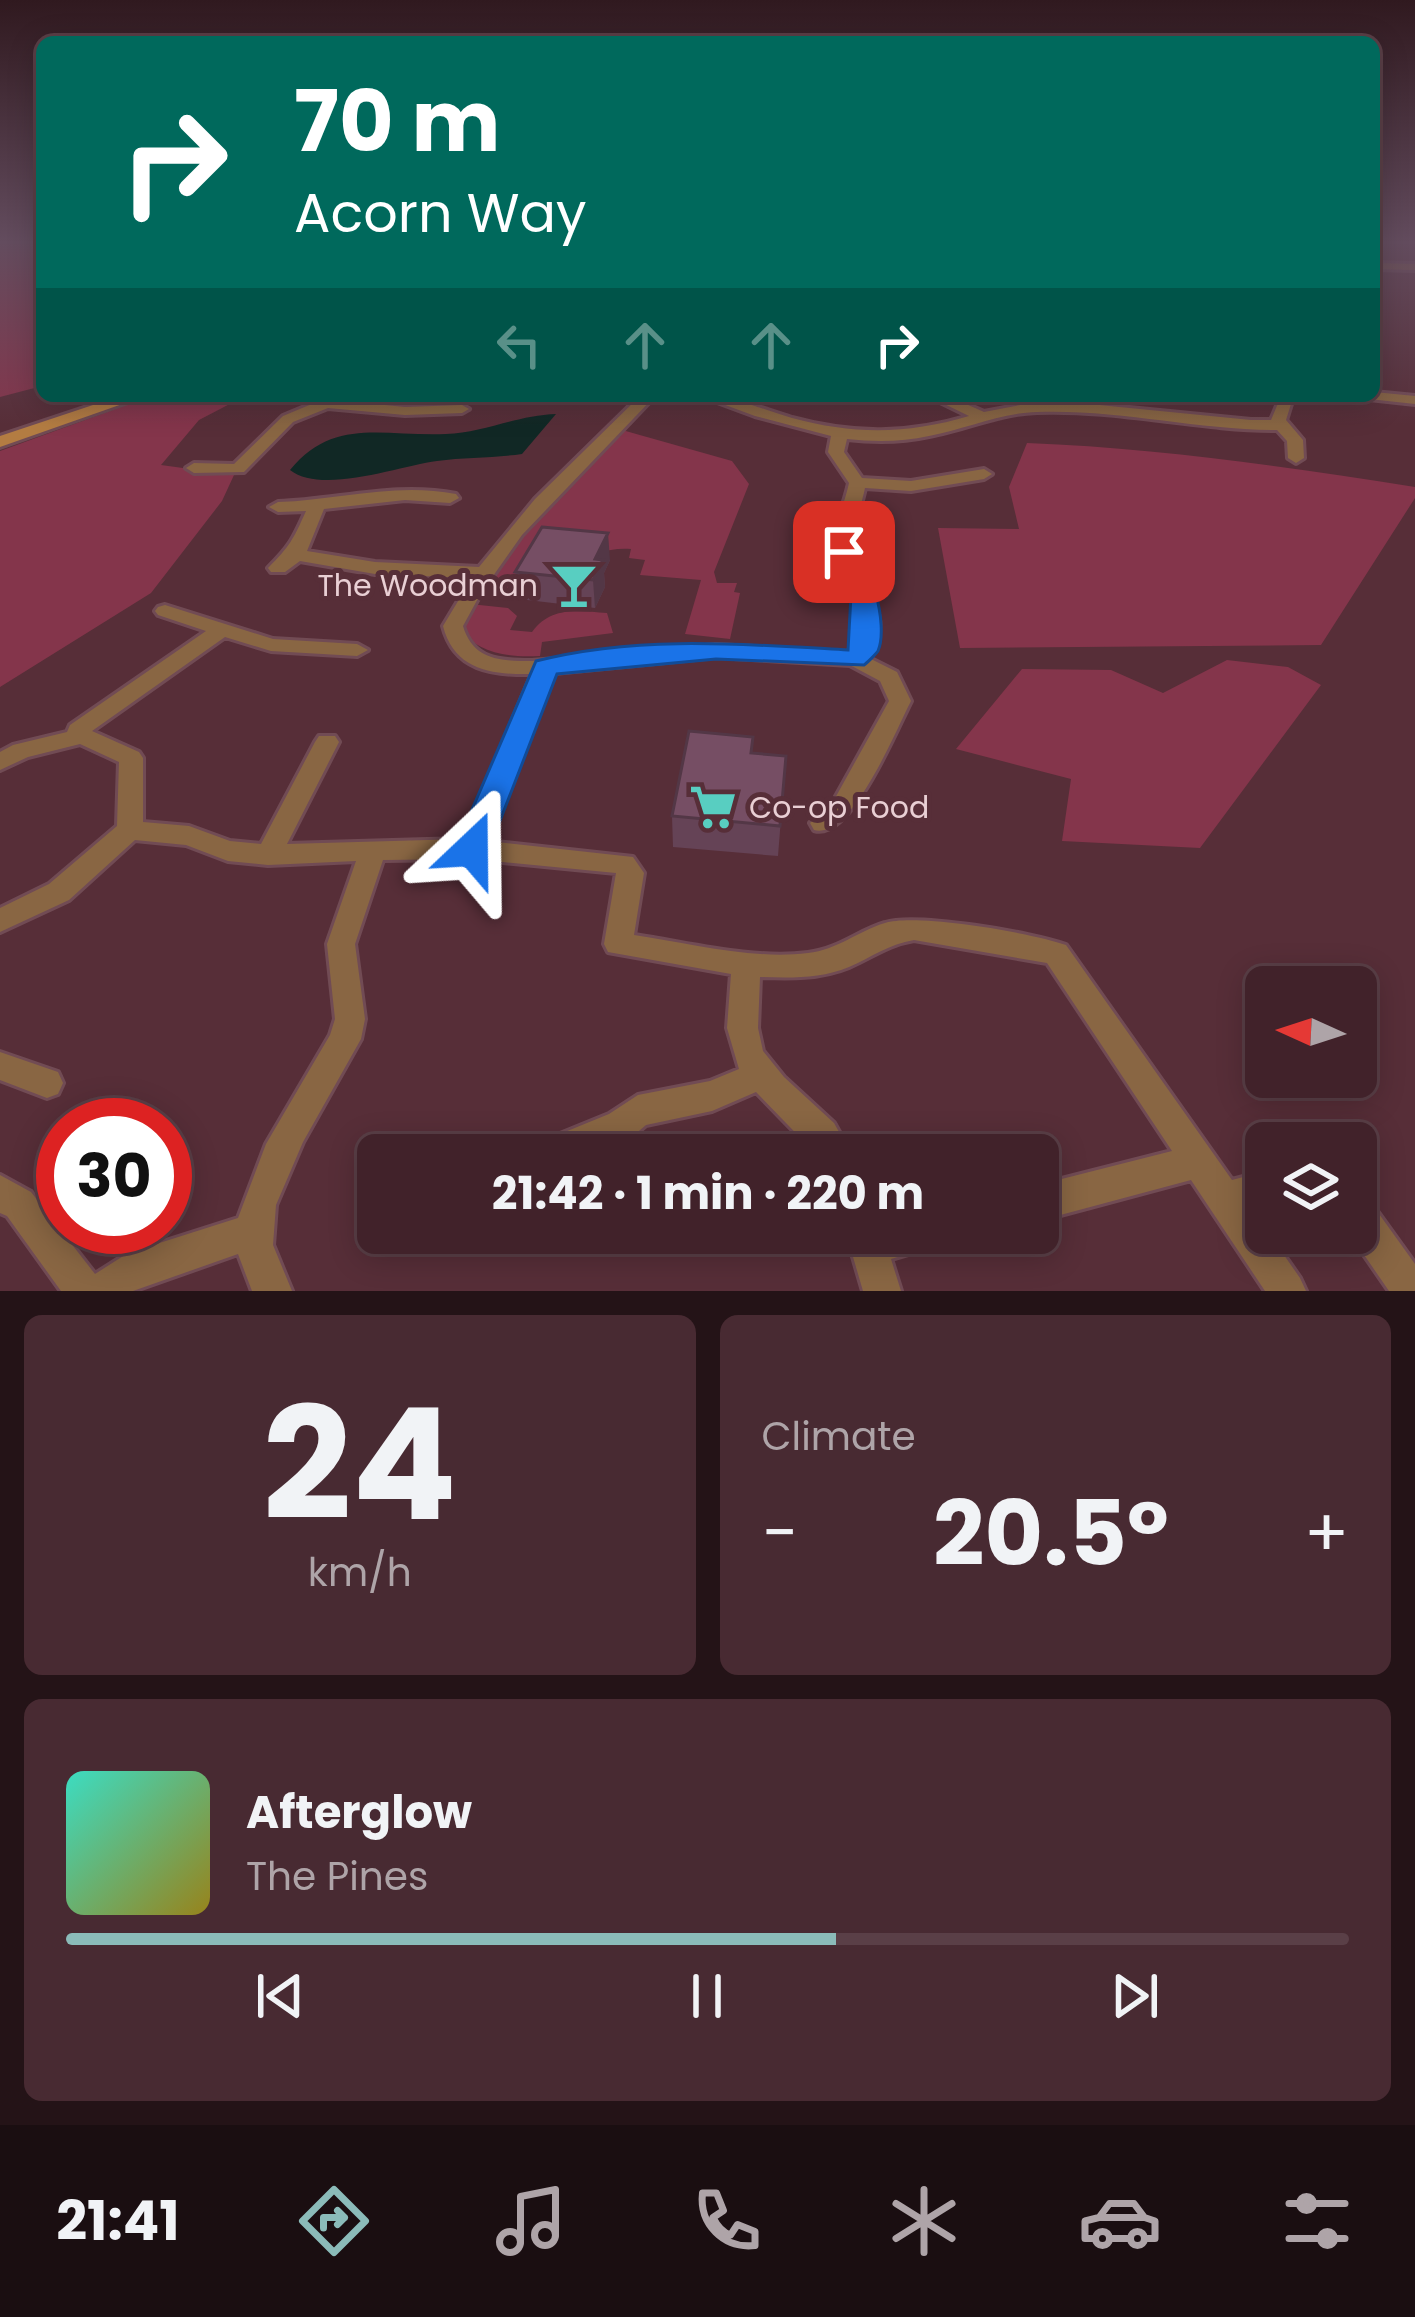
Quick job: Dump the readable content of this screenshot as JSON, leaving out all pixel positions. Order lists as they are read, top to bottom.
{
  "places": {
    "bar": ["The Woodman"],
    "supermarket": ["Co-op Food"]
  },
  "north": "left",
  "page": {
    "turn": ["70 m", "Acorn Way"],
    "limit": "30",
    "trip": "21:42 · 1 min · 220 m",
    "tile": [
      ["24", "km/h"],
      "Climate"
    ],
    "heat": ["−", "20.5°", "+"],
    "song": ["Afterglow", "The Pines"],
    "tabs": "21:41"
  }
}
